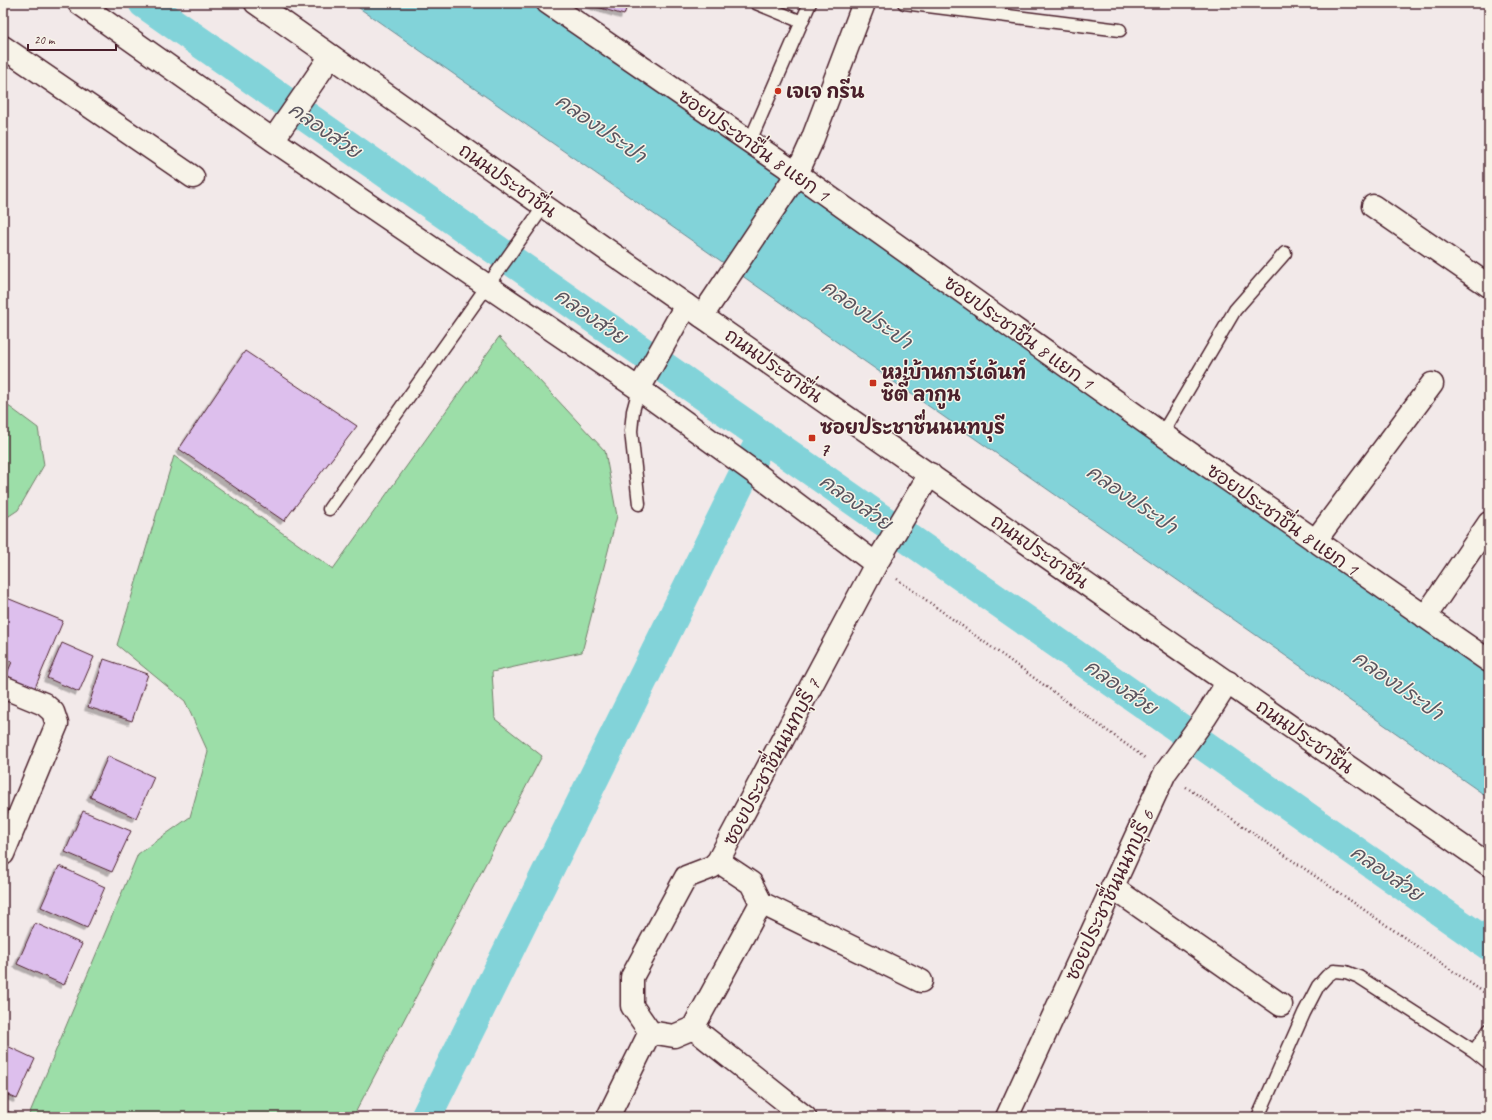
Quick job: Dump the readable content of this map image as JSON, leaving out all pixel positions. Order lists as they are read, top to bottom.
{
  "streets": {
    "street": [
      "ซอยประชาชื่น 8 แยก 1",
      "ถนนประชาชื่น",
      "ซอยประชาชื่นนนทบุรี 7",
      "ซอยประชาชื่นนนทบุรี 6"
    ]
  },
  "crossings": [
    ["ถนนประชาชื่น", "ซอยประชาชื่นนนทบุรี 7"],
    ["ถนนประชาชื่น", "ซอยประชาชื่นนนทบุรี 6"]
  ],
  "water": ["คลองประปา", "คลองส่วย"],
  "places": {
    "other": ["เจเจ กรีน"],
    "transit": ["หมู่บ้านการ์เด้นท์ ซิตี้ ลากูน", "ซอยประชาชื่นนนทบุรี 7"]
  },
  "scale_bar": "20 m"
}
